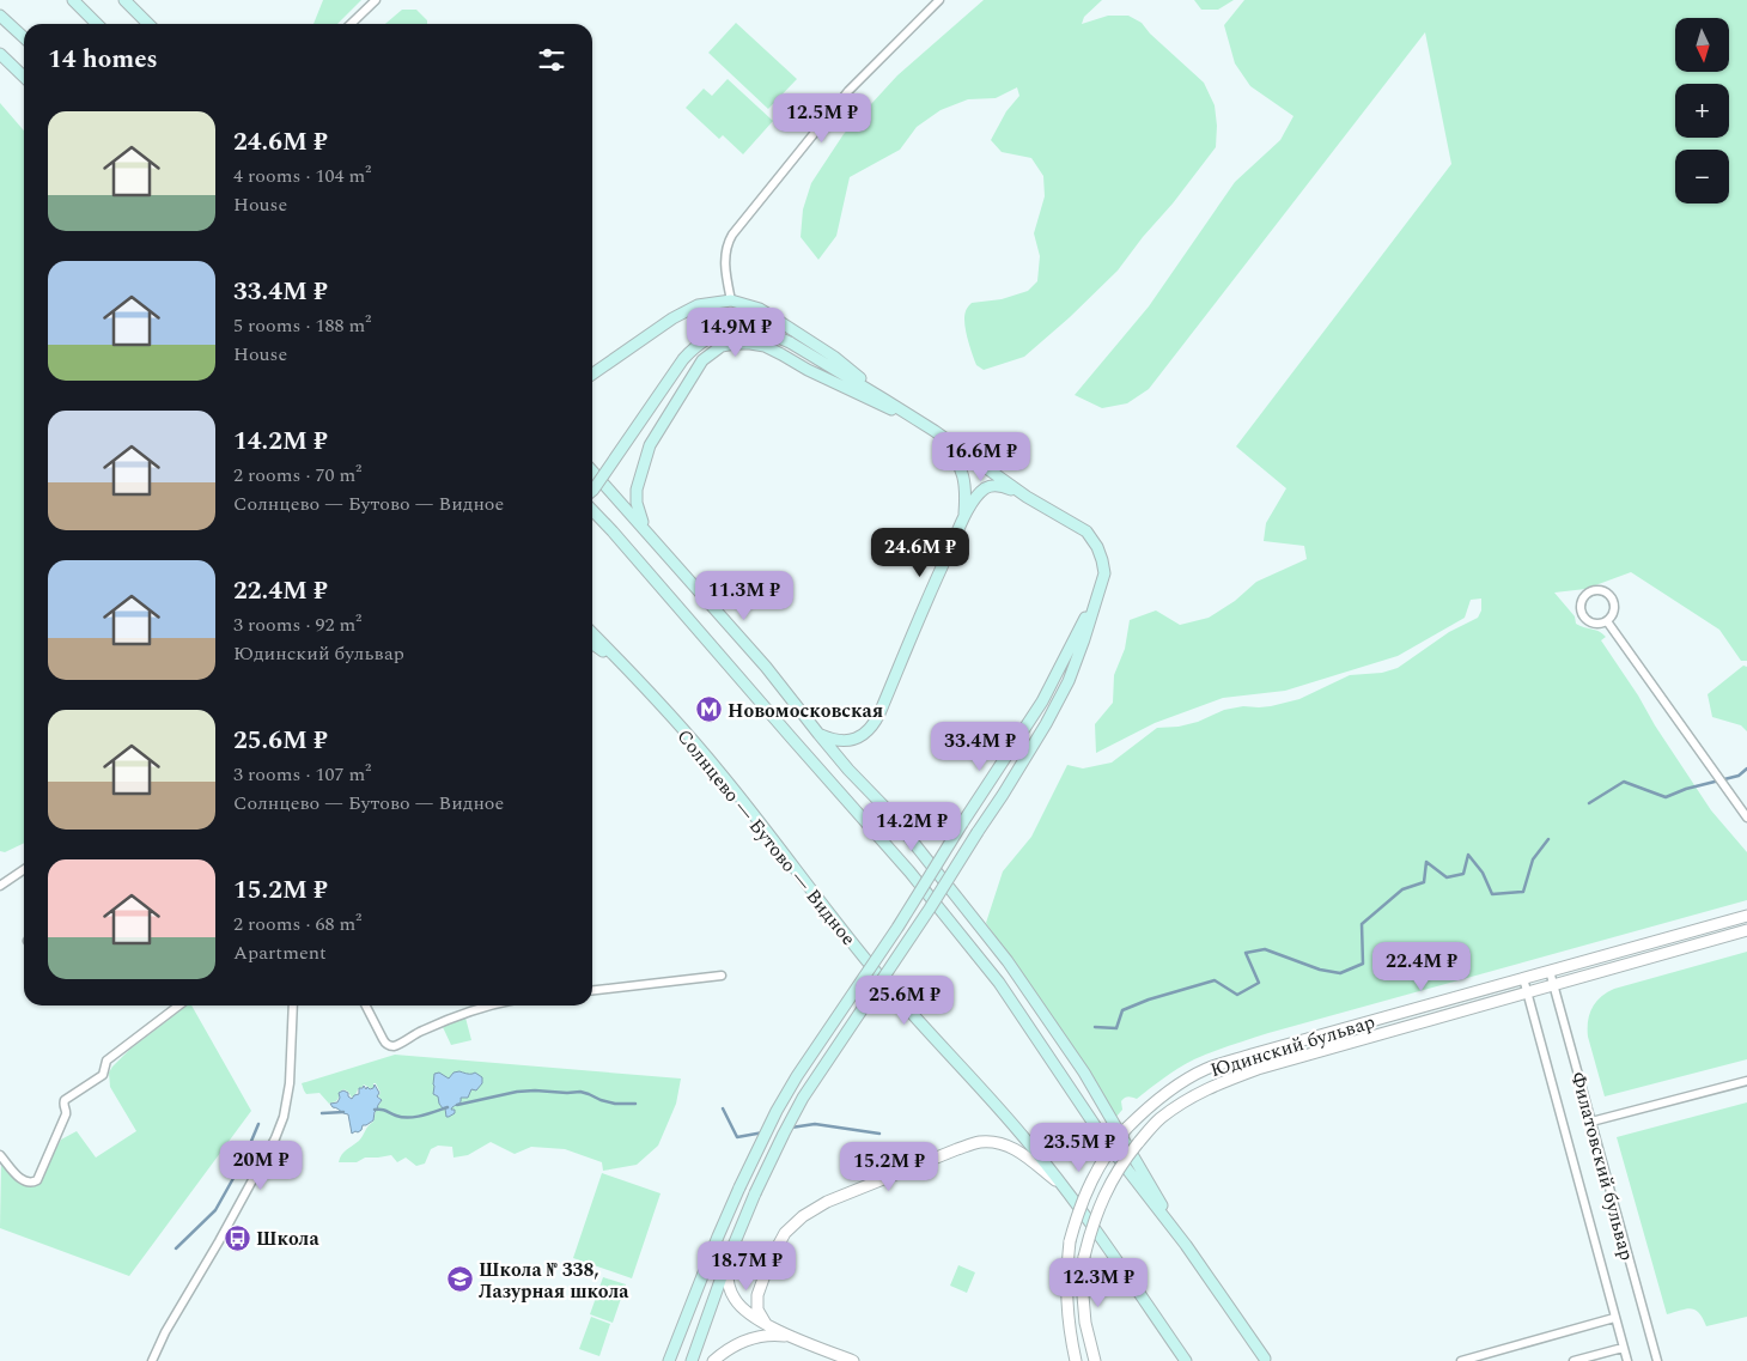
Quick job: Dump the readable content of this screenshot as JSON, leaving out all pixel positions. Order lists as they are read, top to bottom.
{
  "streets": {
    "main road": ["Солнцево — Бутово — Видное"],
    "street": ["Юдинский бульвар", "Филатовский бульвар"]
  },
  "crossings": [
    ["Юдинский бульвар", "Филатовский бульвар"]
  ],
  "places": {
    "metro station": ["Новомосковская"],
    "bus stop": ["Школа"],
    "school or university": ["Школа № 338, Лазурная школа"]
  },
  "north": "bottom",
  "page": {
    "map_buttons": ["+", "−"],
    "heading": "14 homes",
    "price": [
      "12.5M ₽",
      "14.9M ₽",
      "16.6M ₽",
      "24.6M ₽",
      "11.3M ₽",
      "33.4M ₽",
      "14.2M ₽",
      "22.4M ₽",
      "25.6M ₽",
      "23.5M ₽",
      "20M ₽",
      "15.2M ₽",
      "18.7M ₽",
      "12.3M ₽"
    ],
    "list": [
      {
        "name": "24.6M ₽",
        "note": "4 rooms · 104 m² · House"
      },
      {
        "name": "33.4M ₽",
        "note": "5 rooms · 188 m² · House"
      },
      {
        "name": "14.2M ₽",
        "note": "2 rooms · 70 m² · Солнцево — Бутово — Видное"
      },
      {
        "name": "22.4M ₽",
        "note": "3 rooms · 92 m² · Юдинский бульвар"
      },
      {
        "name": "25.6M ₽",
        "note": "3 rooms · 107 m² · Солнцево — Бутово — Видное"
      },
      {
        "name": "15.2M ₽",
        "note": "2 rooms · 68 m² · Apartment"
      }
    ]
  }
}
